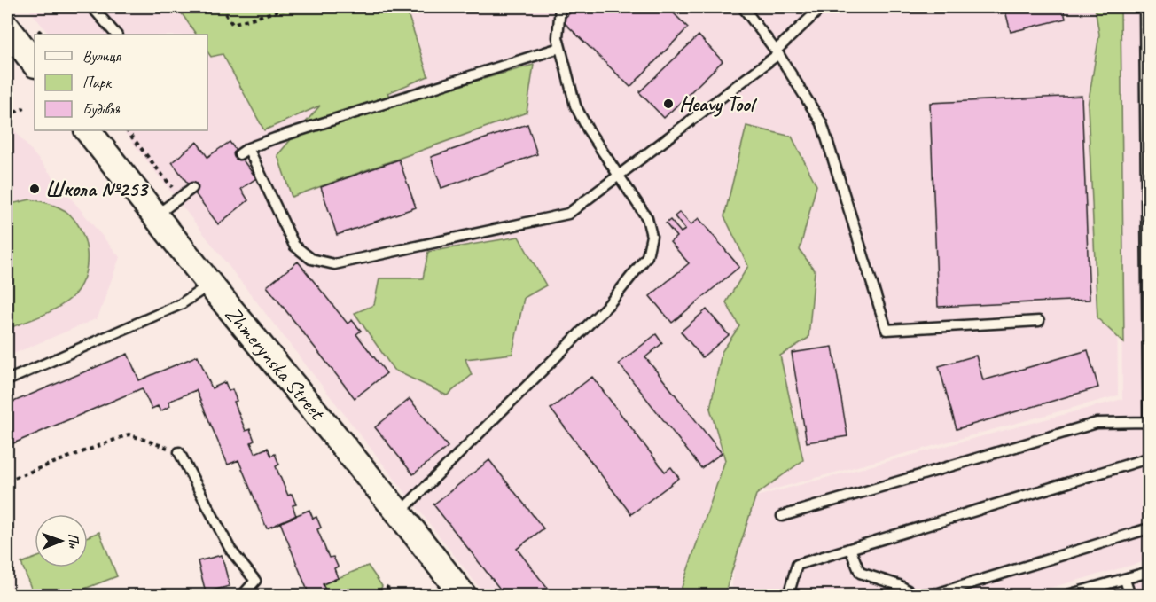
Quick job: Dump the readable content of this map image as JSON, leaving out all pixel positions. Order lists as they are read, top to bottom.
{
  "streets": {
    "main road": ["Zhmerynska Street"]
  },
  "places": ["Heavy Tool", "Школа №253"],
  "legend": ["Вулиця", "Парк", "Будівля"],
  "north": "right"
}
